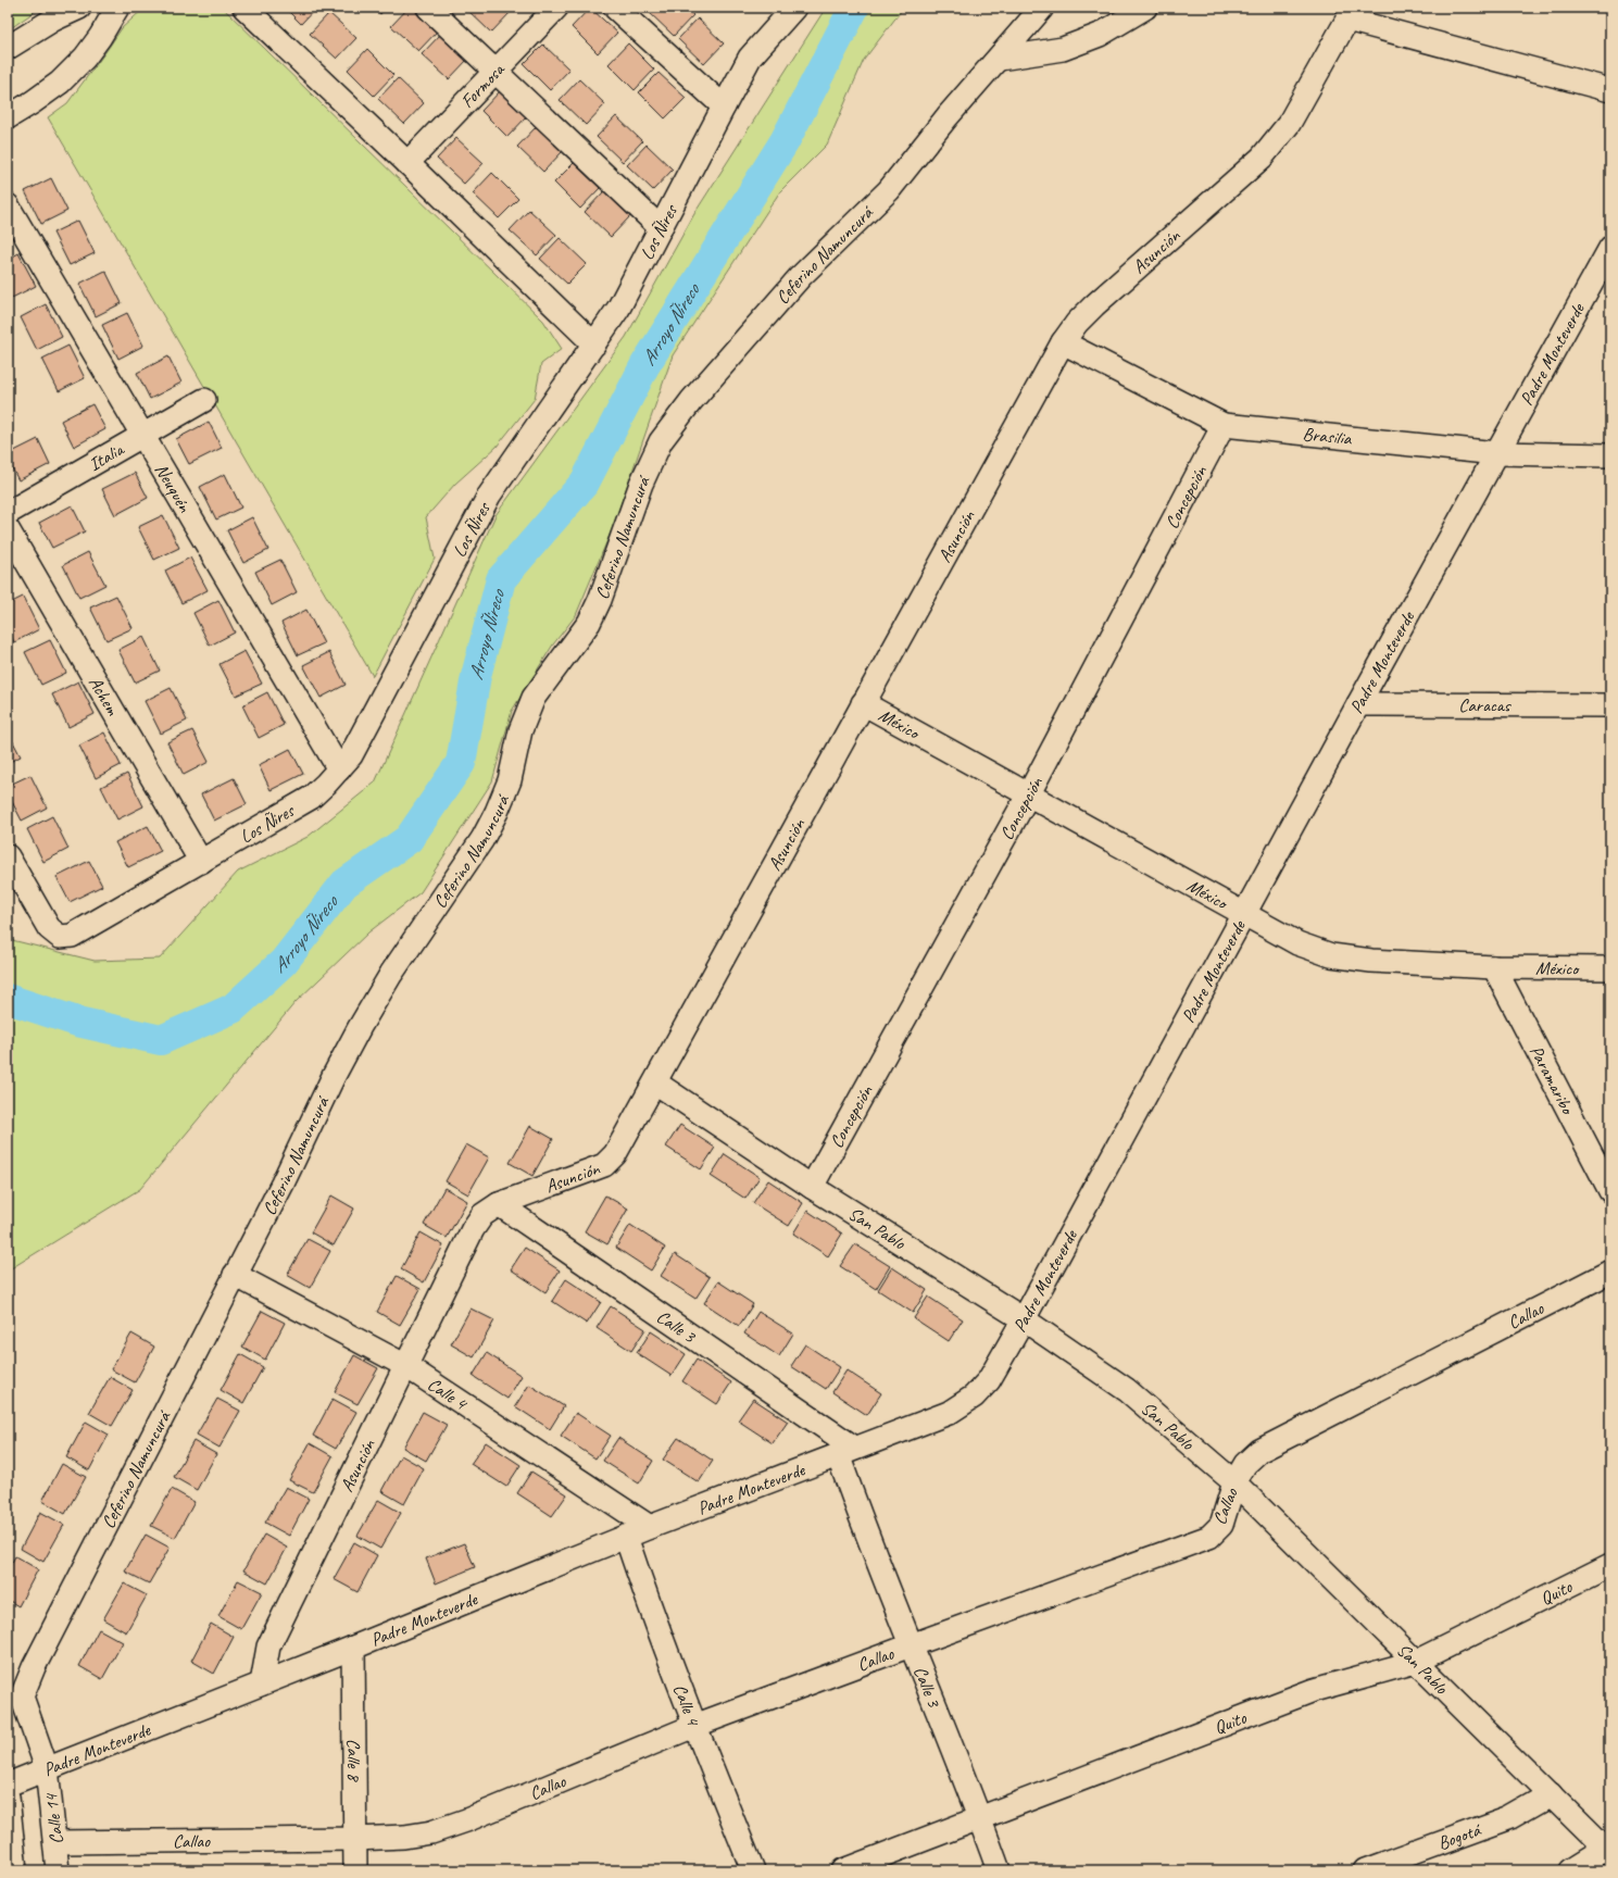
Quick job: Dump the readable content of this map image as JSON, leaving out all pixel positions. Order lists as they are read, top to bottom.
{
  "streets": {
    "street": [
      "Formosa",
      "Los Ñires",
      "Asunción",
      "Ceferino Namuncurá",
      "Padre Monteverde",
      "Brasilia",
      "Italia",
      "Neuquén",
      "Concepción",
      "Achem",
      "Caracas",
      "México",
      "Paramaribo",
      "San Pablo",
      "Callao",
      "Calle 3",
      "Calle 4",
      "Quito",
      "Calle 8",
      "Calle 14",
      "Bogotá"
    ]
  },
  "crossings": [
    ["Los Ñires", "Neuquén"],
    ["Los Ñires", "Achem"],
    ["Asunción", "Padre Monteverde"],
    ["Asunción", "Brasilia"],
    ["Asunción", "México"],
    ["Asunción", "San Pablo"],
    ["Asunción", "Calle 3"],
    ["Asunción", "Calle 4"],
    ["Ceferino Namuncurá", "Padre Monteverde"],
    ["Ceferino Namuncurá", "Calle 4"],
    ["Ceferino Namuncurá", "Calle 14"],
    ["Padre Monteverde", "Brasilia"],
    ["Padre Monteverde", "Caracas"],
    ["Padre Monteverde", "México"],
    ["Padre Monteverde", "San Pablo"],
    ["Padre Monteverde", "Calle 3"],
    ["Padre Monteverde", "Calle 4"],
    ["Padre Monteverde", "Calle 8"],
    ["Padre Monteverde", "Calle 14"],
    ["Brasilia", "Concepción"],
    ["Italia", "Neuquén"],
    ["Concepción", "México"],
    ["Concepción", "San Pablo"],
    ["México", "Paramaribo"],
    ["San Pablo", "Callao"],
    ["San Pablo", "Quito"],
    ["San Pablo", "Bogotá"],
    ["Callao", "Calle 3"],
    ["Callao", "Calle 4"],
    ["Callao", "Calle 8"],
    ["Callao", "Calle 14"],
    ["Calle 3", "Quito"]
  ],
  "water": ["Arroyo Ñireco"]
}
